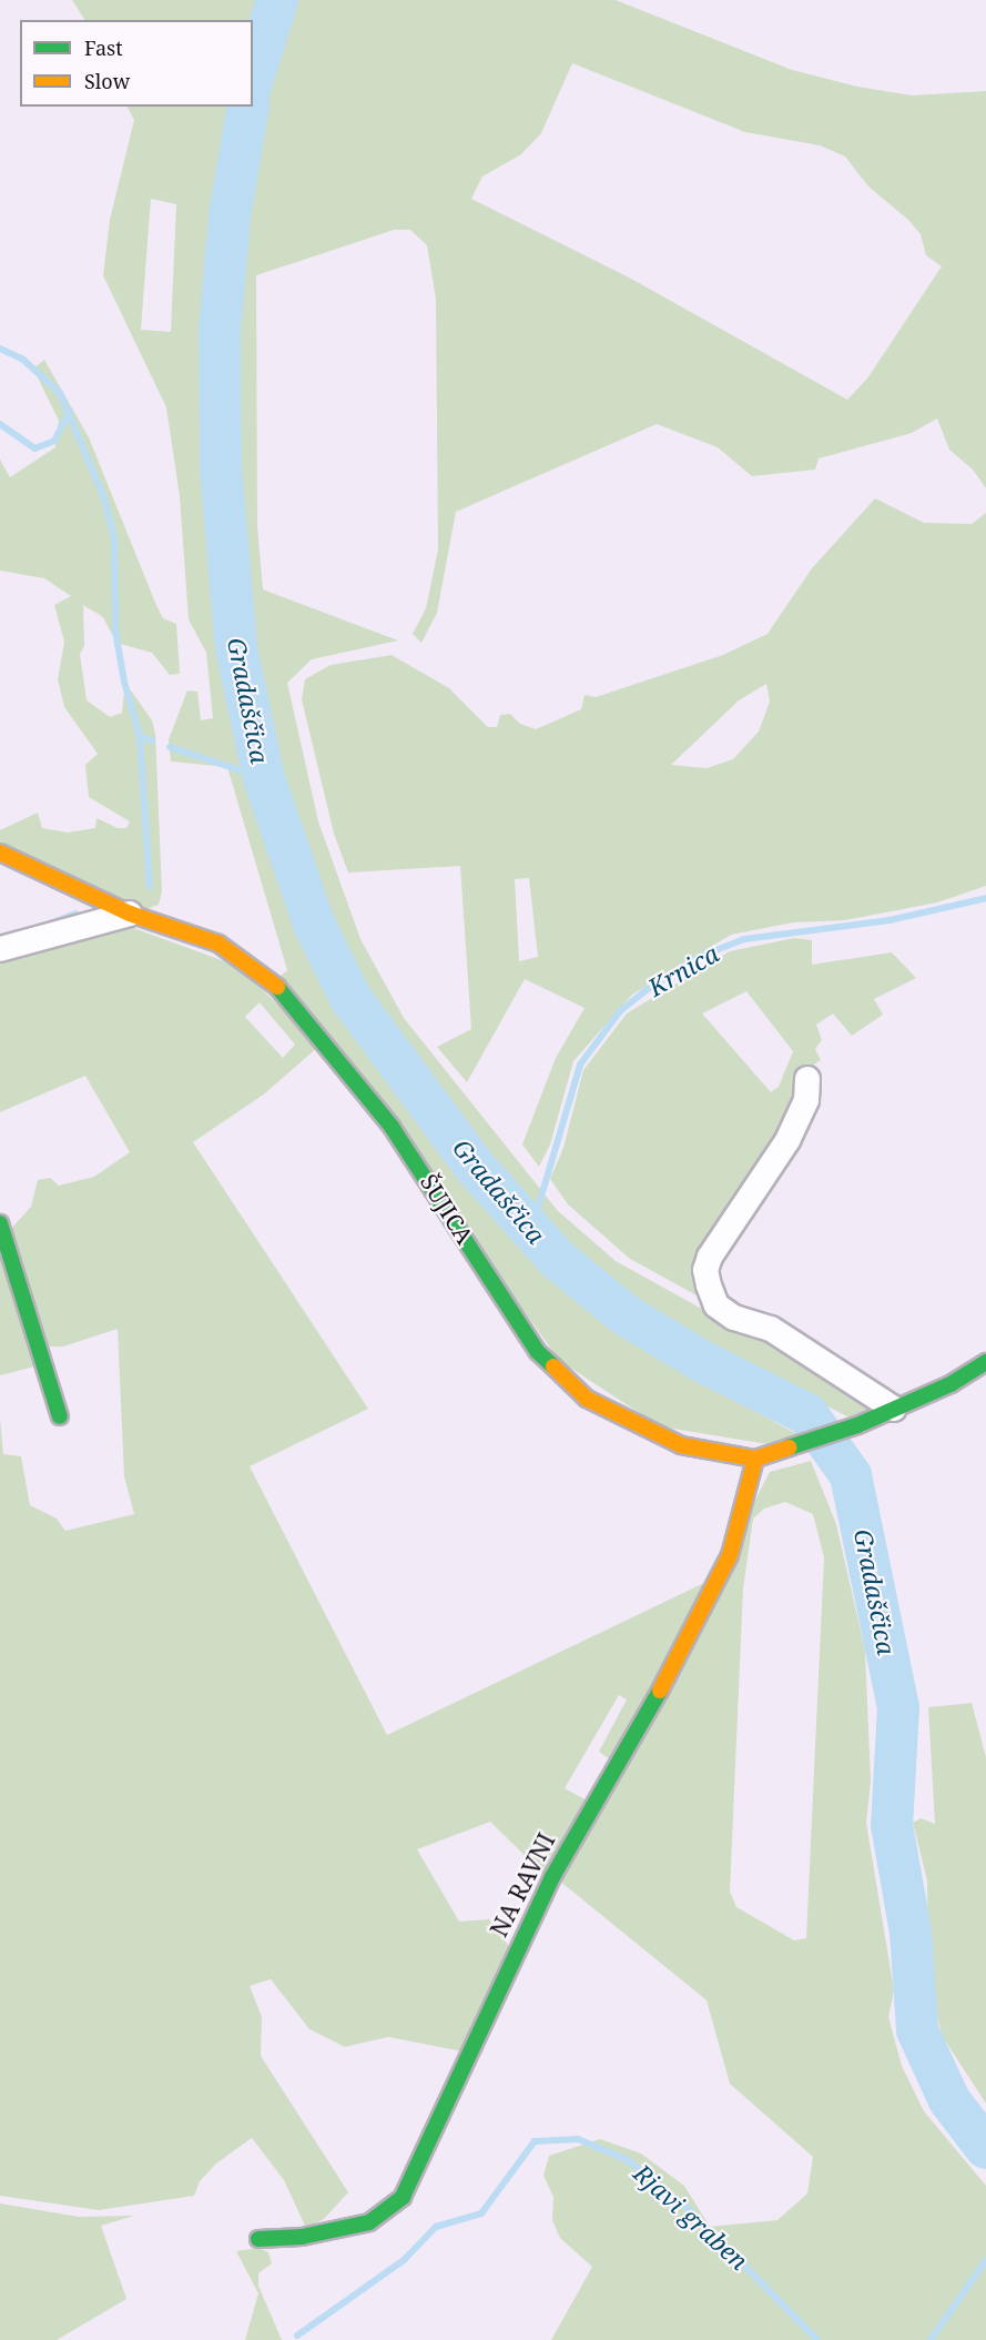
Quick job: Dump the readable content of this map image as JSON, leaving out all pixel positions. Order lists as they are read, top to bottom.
{
  "streets": {
    "street": ["ŠUJICA", "NA RAVNI"]
  },
  "crossings": [
    ["ŠUJICA", "NA RAVNI"]
  ],
  "water": ["Gradaščica", "Krnica", "Rjavi graben"],
  "legend": ["Fast", "Slow"]
}
